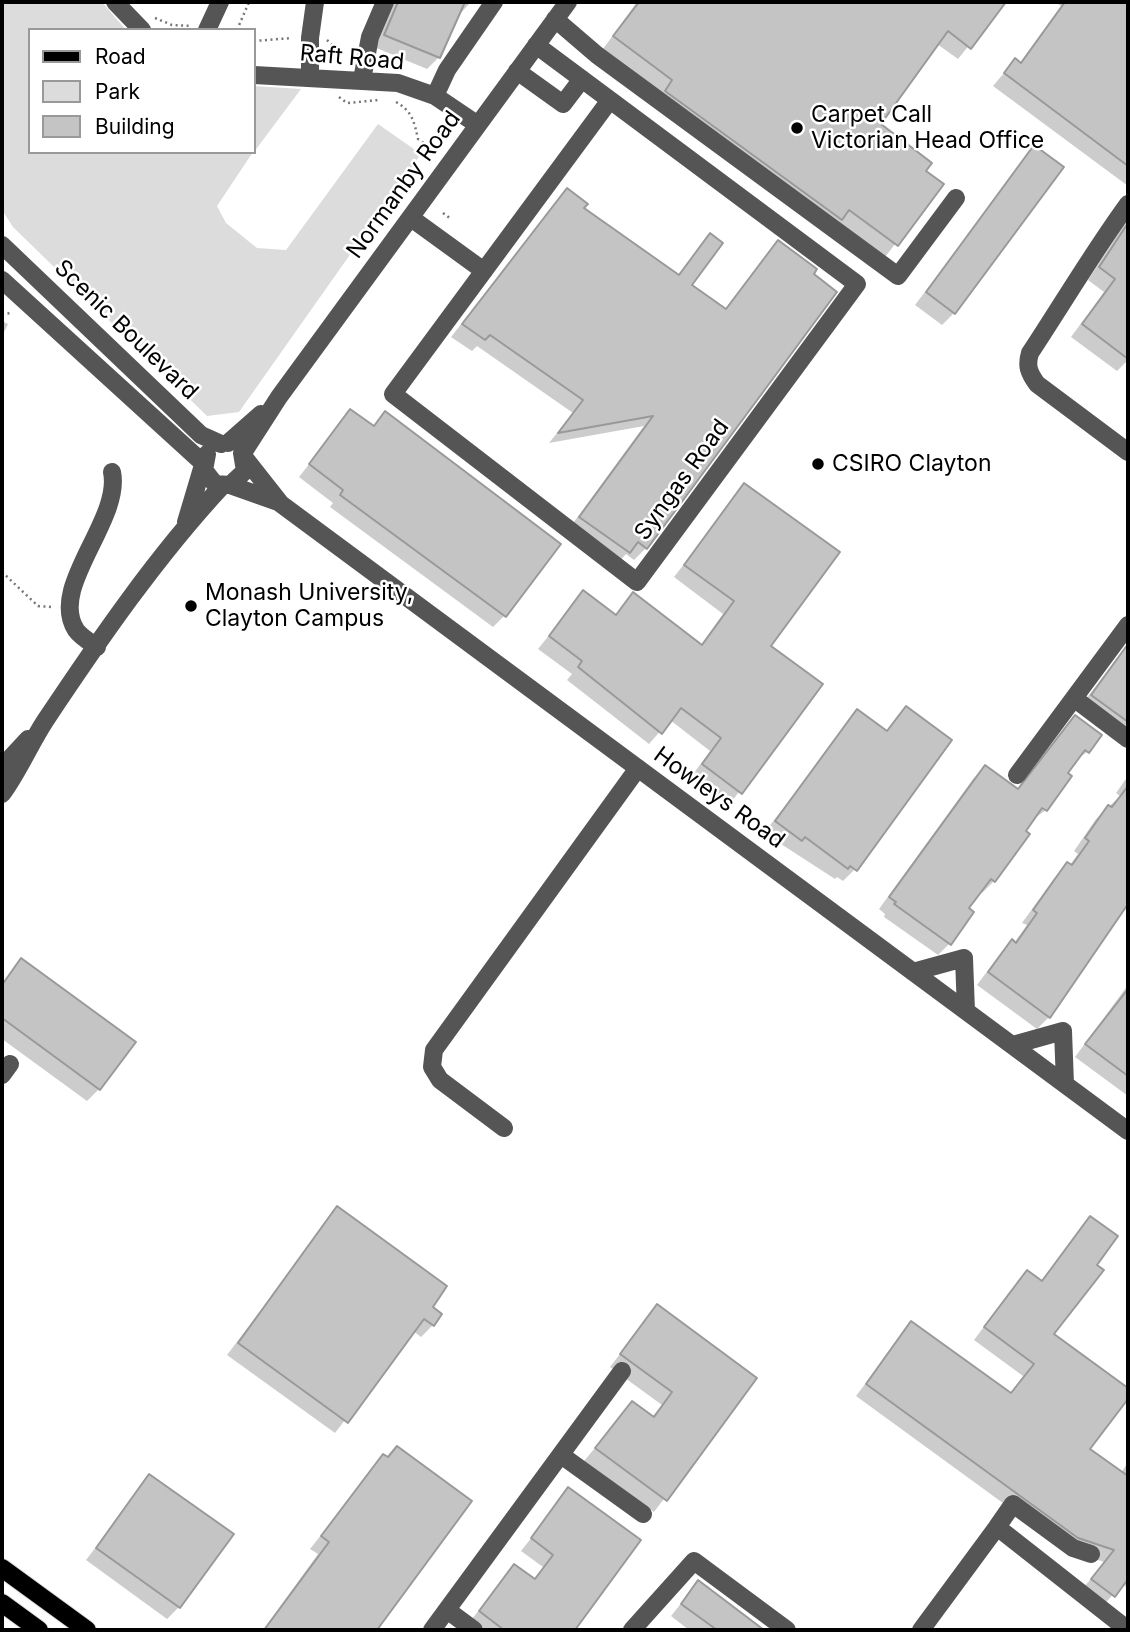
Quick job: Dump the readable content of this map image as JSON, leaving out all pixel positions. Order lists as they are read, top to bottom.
{
  "streets": {
    "street": [
      "Raft Road",
      "Normanby Road",
      "Scenic Boulevard",
      "Syngas Road",
      "Howleys Road"
    ]
  },
  "crossings": [
    ["Raft Road", "Normanby Road"],
    ["Normanby Road", "Scenic Boulevard"],
    ["Normanby Road", "Syngas Road"],
    ["Normanby Road", "Howleys Road"],
    ["Scenic Boulevard", "Howleys Road"]
  ],
  "places": ["Carpet Call Victorian Head Office", "CSIRO Clayton", "Monash University, Clayton Campus"],
  "legend": ["Road", "Park", "Building"]
}
